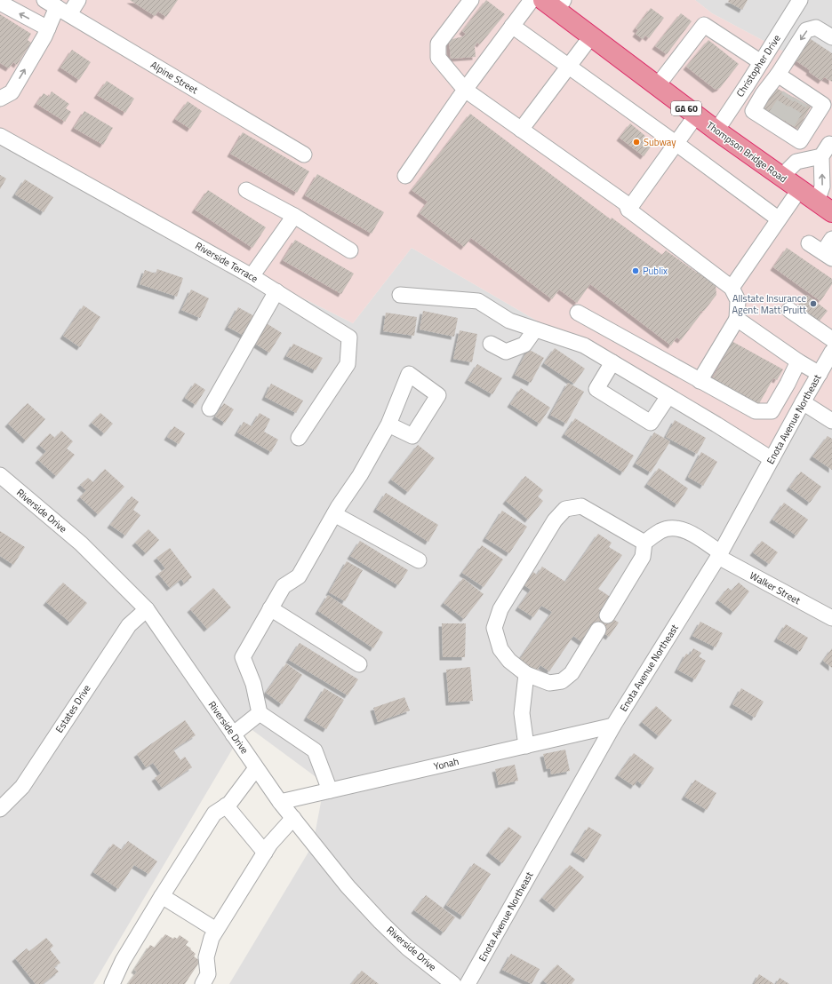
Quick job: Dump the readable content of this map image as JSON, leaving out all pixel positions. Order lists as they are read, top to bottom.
{
  "streets": {
    "highway": ["GA 60", "Thompson Bridge Road"],
    "street": [
      "Christopher Drive",
      "Alpine Street",
      "Riverside Terrace",
      "Enota Avenue Northeast",
      "Riverside Drive",
      "Walker Street",
      "Estates Drive",
      "Yonah"
    ]
  },
  "crossings": [
    ["Christopher Drive", "Thompson Bridge Road"],
    ["Enota Avenue Northeast", "Walker Street"],
    ["Enota Avenue Northeast", "Yonah"],
    ["Riverside Drive", "Estates Drive"],
    ["Riverside Drive", "Yonah"]
  ],
  "places": ["Subway", "Publix", "Allstate Insurance Agent: Matt Pruitt"]
}
